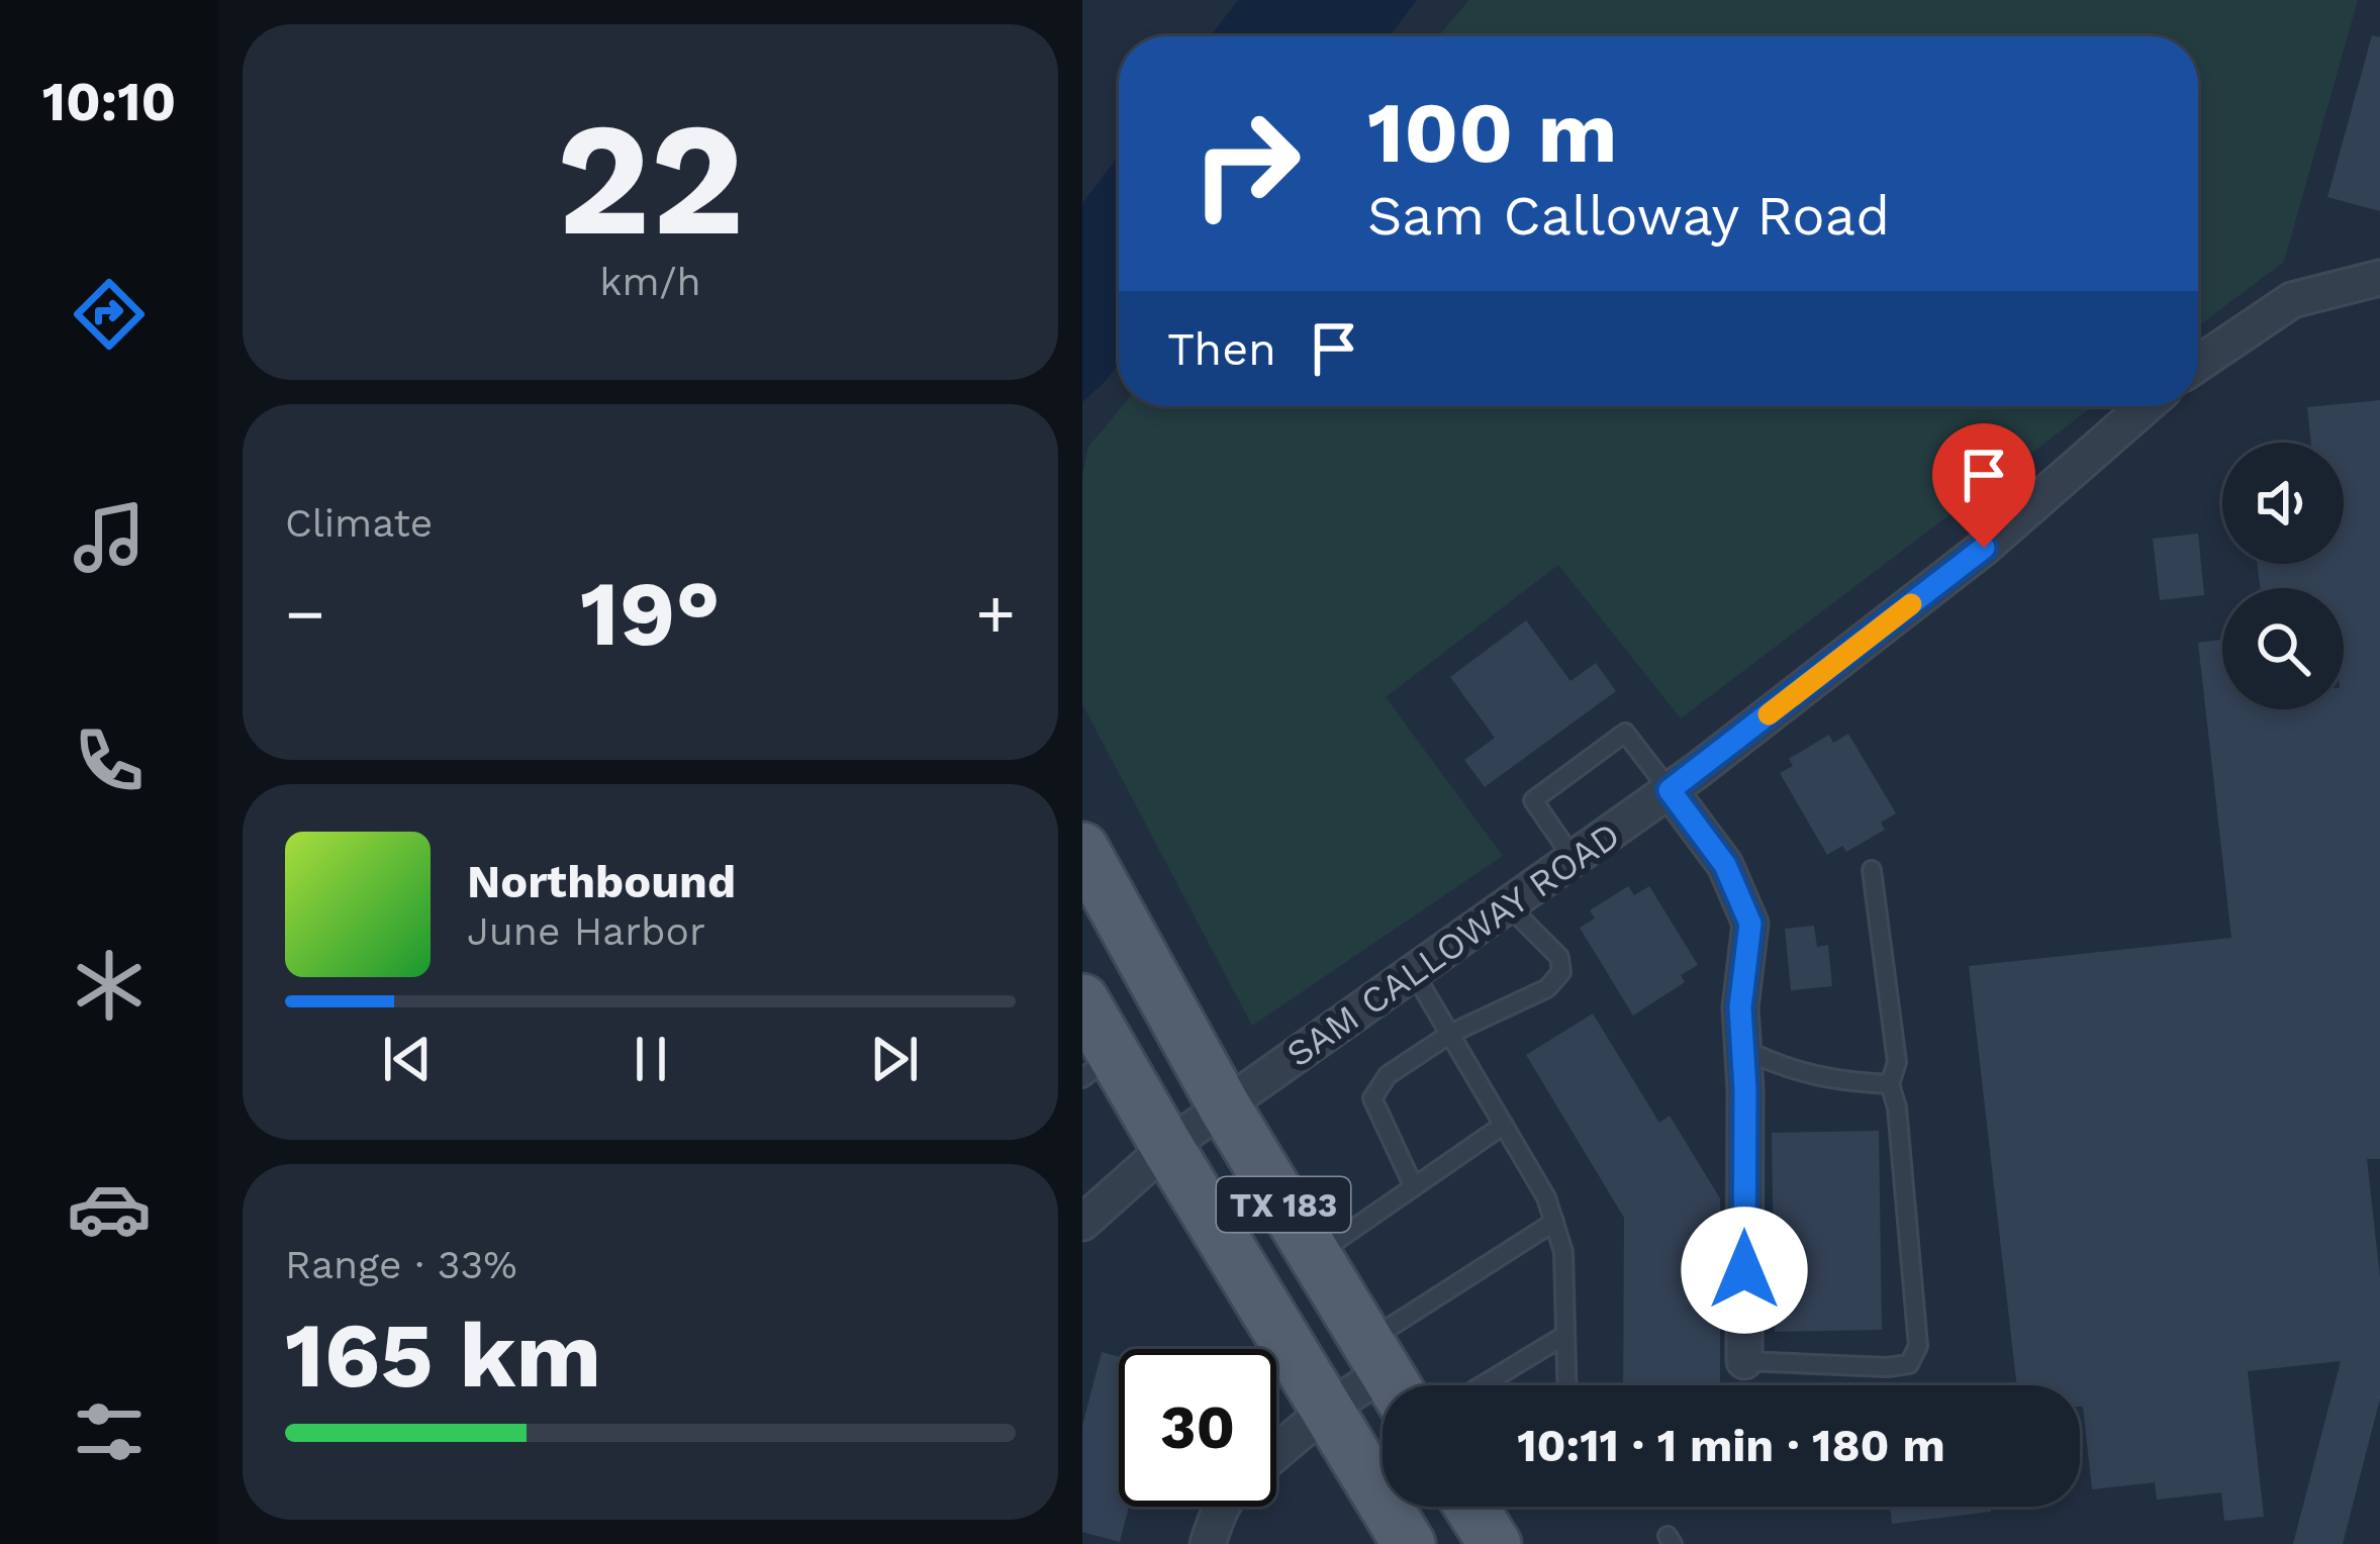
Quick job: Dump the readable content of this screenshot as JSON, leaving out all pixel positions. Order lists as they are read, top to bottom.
{
  "streets": {
    "main road": ["TX 183"],
    "street": ["SAM CALLOWAY ROAD"]
  },
  "crossings": [
    ["SAM CALLOWAY ROAD", "TX 183"]
  ],
  "page": {
    "tabs": "10:10",
    "tile": [
      ["22", "km/h"],
      "Climate",
      ["Range · 33%", "165 km"]
    ],
    "turn": ["100 m", "Sam Calloway Road"],
    "then": "Then",
    "heat": ["−", "19°", "+"],
    "song": ["Northbound", "June Harbor"],
    "limit": "30",
    "trip": "10:11 · 1 min · 180 m"
  }
}
